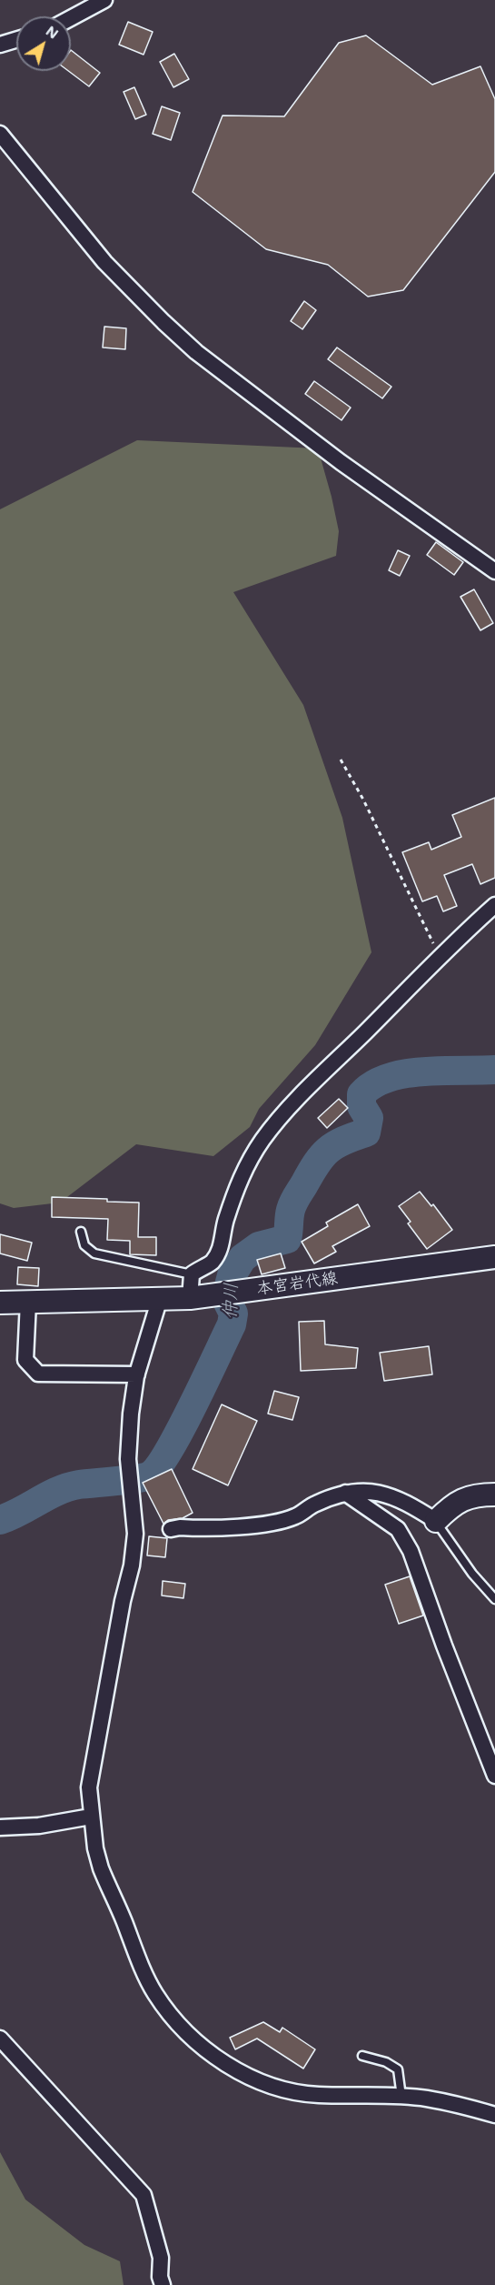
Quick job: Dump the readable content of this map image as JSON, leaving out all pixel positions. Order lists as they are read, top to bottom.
{
  "streets": {
    "main road": ["本宮岩代線"]
  },
  "water": ["仲川"],
  "north": "top right"
}
